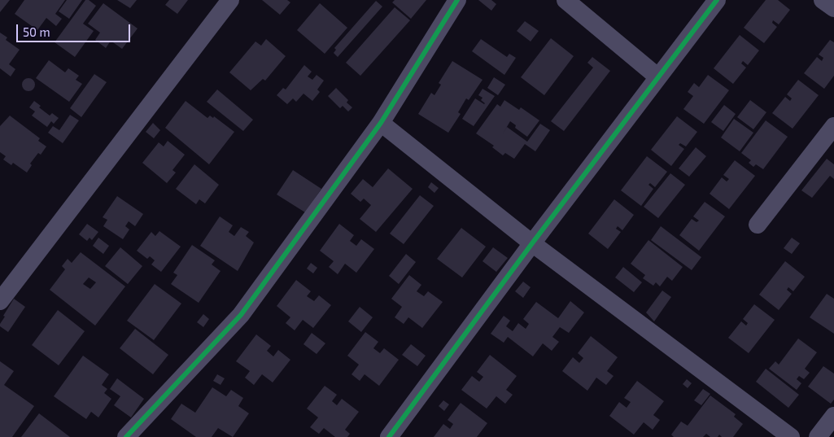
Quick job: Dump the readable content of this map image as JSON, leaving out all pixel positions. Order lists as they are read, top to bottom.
{
  "scale_bar": "50 m"
}
